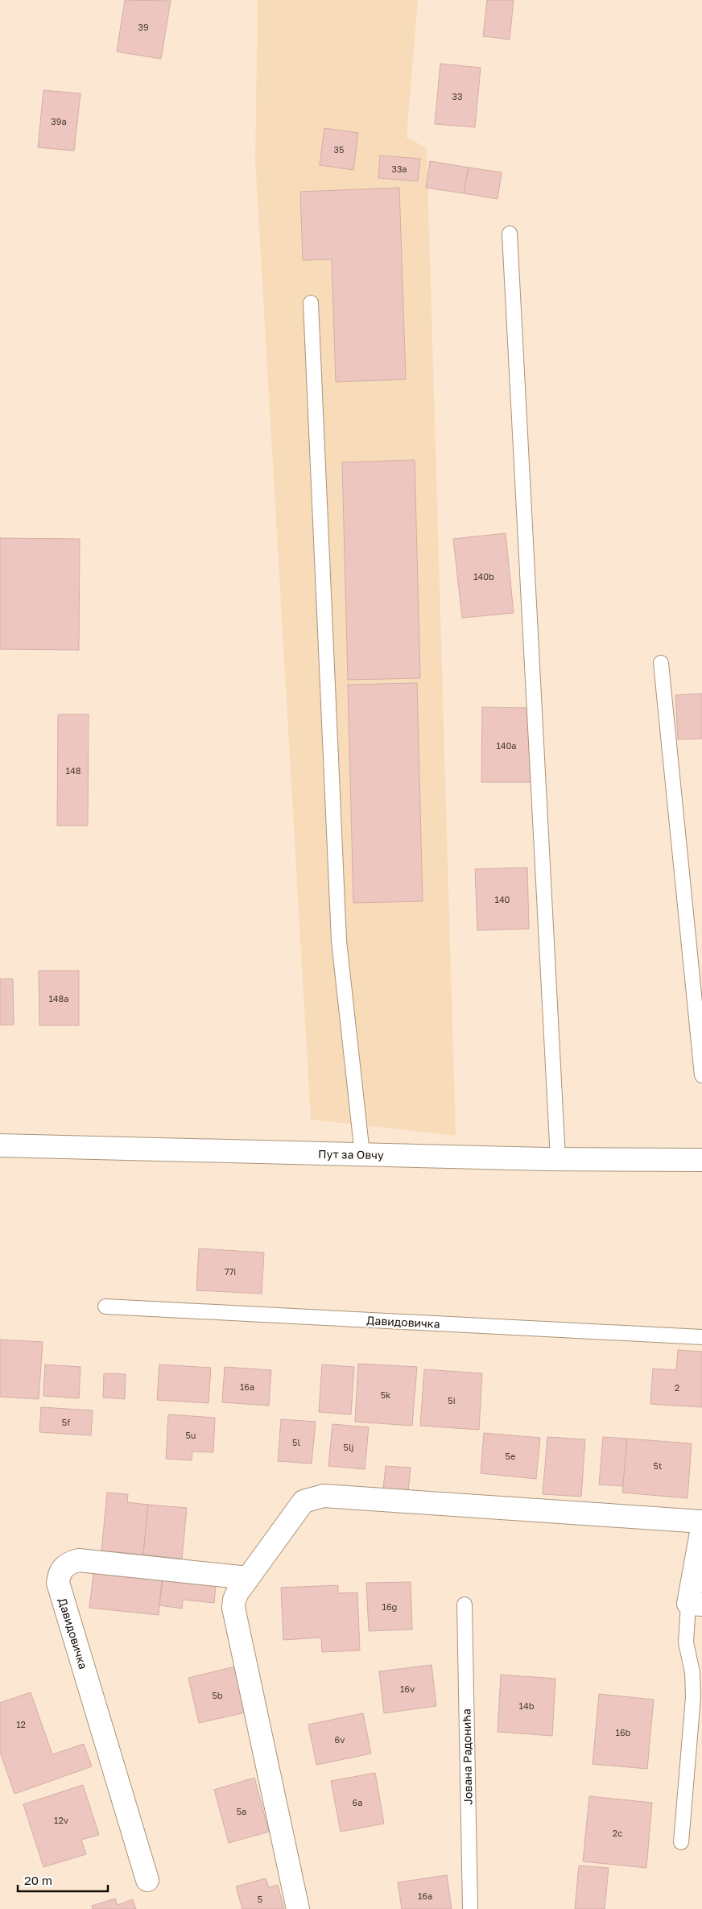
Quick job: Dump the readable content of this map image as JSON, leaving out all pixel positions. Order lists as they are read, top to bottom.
{
  "streets": {
    "street": ["Пут за Овчу", "Давидовичка"],
    "lane": ["Јована Радонића"]
  },
  "house_numbers": [
    "39",
    "33",
    "39a",
    "35",
    "33a",
    "140b",
    "140a",
    "148",
    "140",
    "148a",
    "77i",
    "16a",
    "2",
    "5k",
    "5i",
    "5f",
    "5u",
    "5l",
    "5lj",
    "5e",
    "5t",
    "16g",
    "16v",
    "5b",
    "14b",
    "12",
    "16b",
    "6v",
    "6a",
    "5a",
    "12v",
    "2c",
    "16a",
    "5"
  ],
  "scale_bar": "20 m"
}
